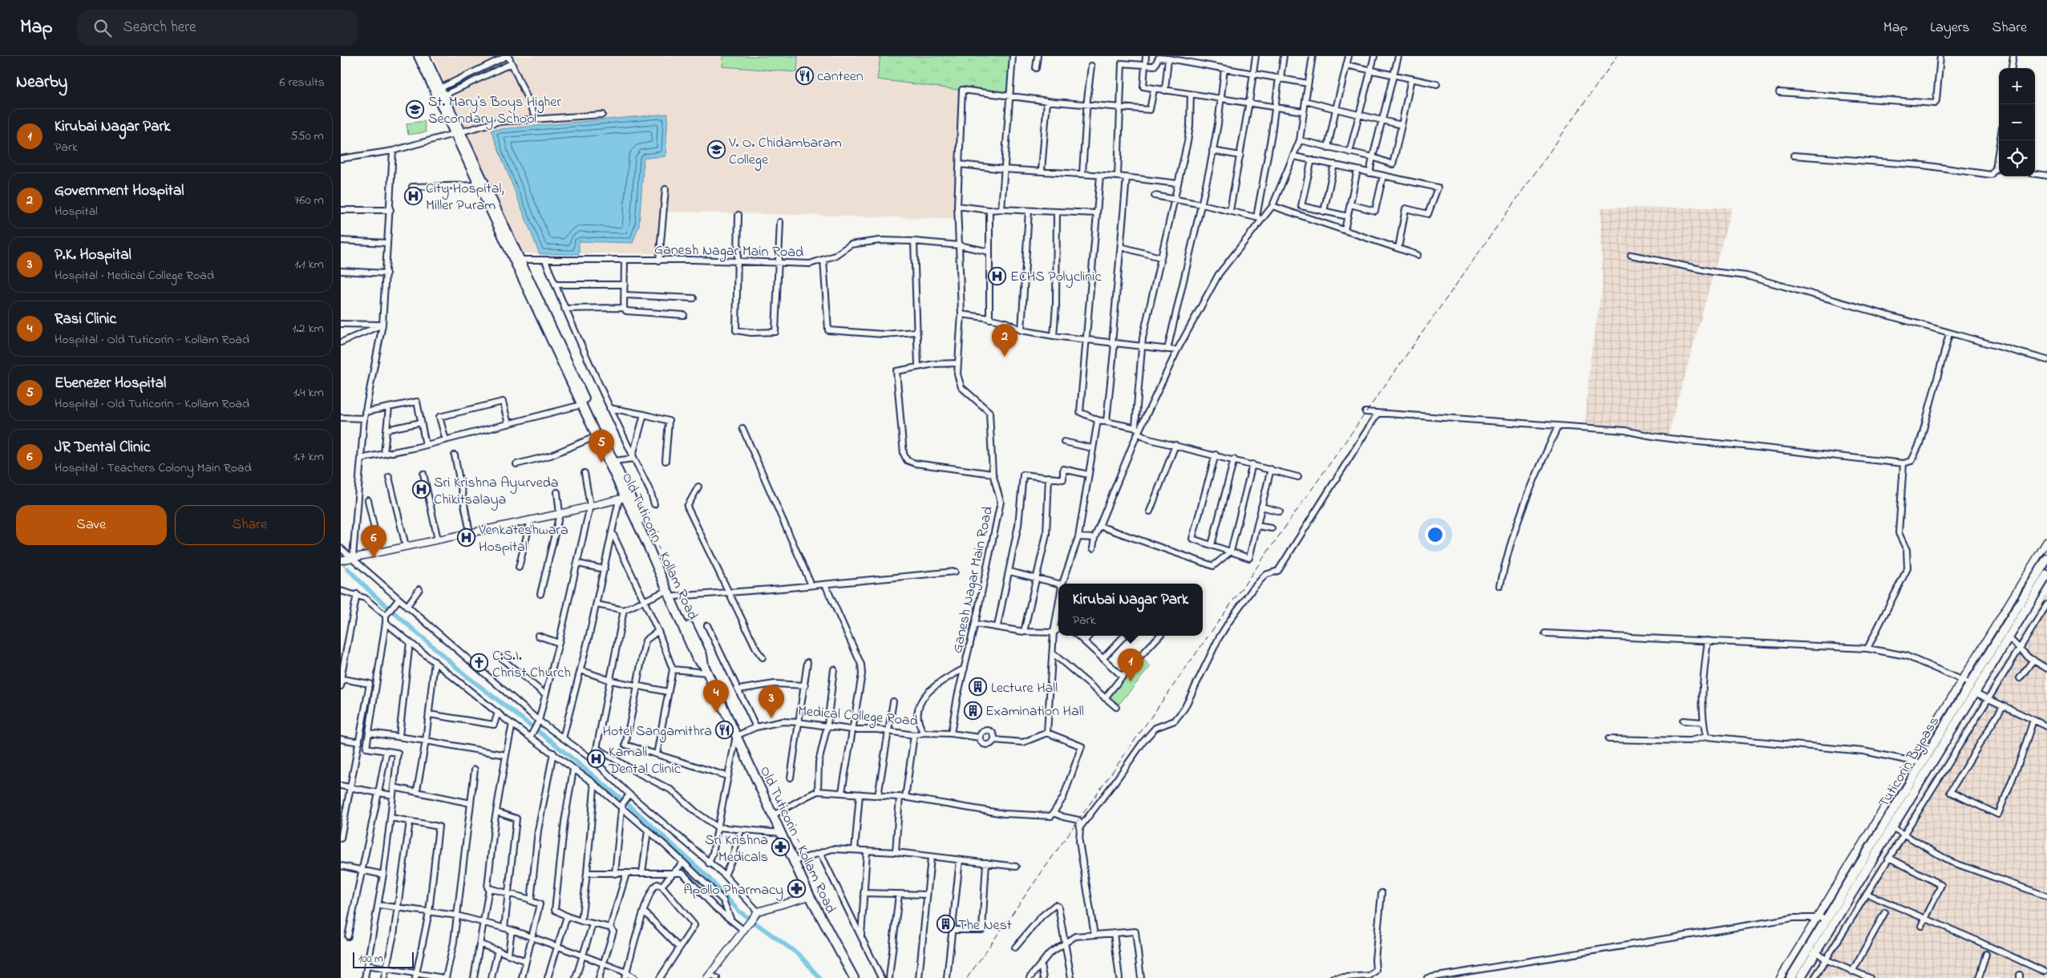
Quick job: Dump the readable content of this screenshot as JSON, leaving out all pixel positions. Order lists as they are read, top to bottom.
{
  "streets": {
    "main road": ["Old Tuticorin - Kollam Road", "Tuticorin Bypass"],
    "street": ["Ganesh Nagar Main Road", "Medical College Road"]
  },
  "crossings": [
    ["Ganesh Nagar Main Road", "Old Tuticorin - Kollam Road"],
    ["Ganesh Nagar Main Road", "Medical College Road"],
    ["Old Tuticorin - Kollam Road", "Medical College Road"]
  ],
  "places": {
    "restaurant": ["canteen", "Hotel Sangamithra"],
    "school or university": ["St. Mary's Boys Higher Secondary School", "V. O. Chidambaram College"],
    "hospital": [
      "City Hospital, Miller Puram",
      "ECHS Polyclinic",
      "Sri Krishna Ayurveda Chikitsalaya",
      "Venkateshwara Hospital",
      "Kamali Dental Clinic"
    ],
    "church": ["C.S.I. Christ Church"],
    "building": ["Lecture Hall", "Examination Hall", "The Nest"],
    "pharmacy": ["Sri Krishna Medicals", "Apollo Pharmacy"]
  },
  "scale_bar": "100 m",
  "page": {
    "header": "Map",
    "search": "Search here",
    "nav": ["Map", "Layers", "Share"],
    "heading": ["Nearby", "6 results"],
    "map_buttons": ["+", "−"],
    "list": [
      {
        "mark": "1",
        "name": "Kirubai Nagar Park",
        "note": "Park",
        "value": "550 m"
      },
      {
        "mark": "2",
        "name": "Government Hospital",
        "note": "Hospital",
        "value": "760 m"
      },
      {
        "mark": "3",
        "name": "P.K. Hospital",
        "note": "Hospital · Medical College Road",
        "value": "1.1 km"
      },
      {
        "mark": "4",
        "name": "Rasi Clinic",
        "note": "Hospital · Old Tuticorin - Kollam Road",
        "value": "1.2 km"
      },
      {
        "mark": "5",
        "name": "Ebenezer Hospital",
        "note": "Hospital · Old Tuticorin - Kollam Road",
        "value": "1.4 km"
      },
      {
        "mark": "6",
        "name": "JR Dental Clinic",
        "note": "Hospital · Teachers Colony Main Road",
        "value": "1.7 km"
      }
    ],
    "pins": [
      "2",
      "5",
      "6",
      "1",
      "4",
      "3"
    ],
    "buttons": ["Save", "Share"],
    "popup": ["Kirubai Nagar Park", "Park"],
    "scale": "100 m"
  }
}
